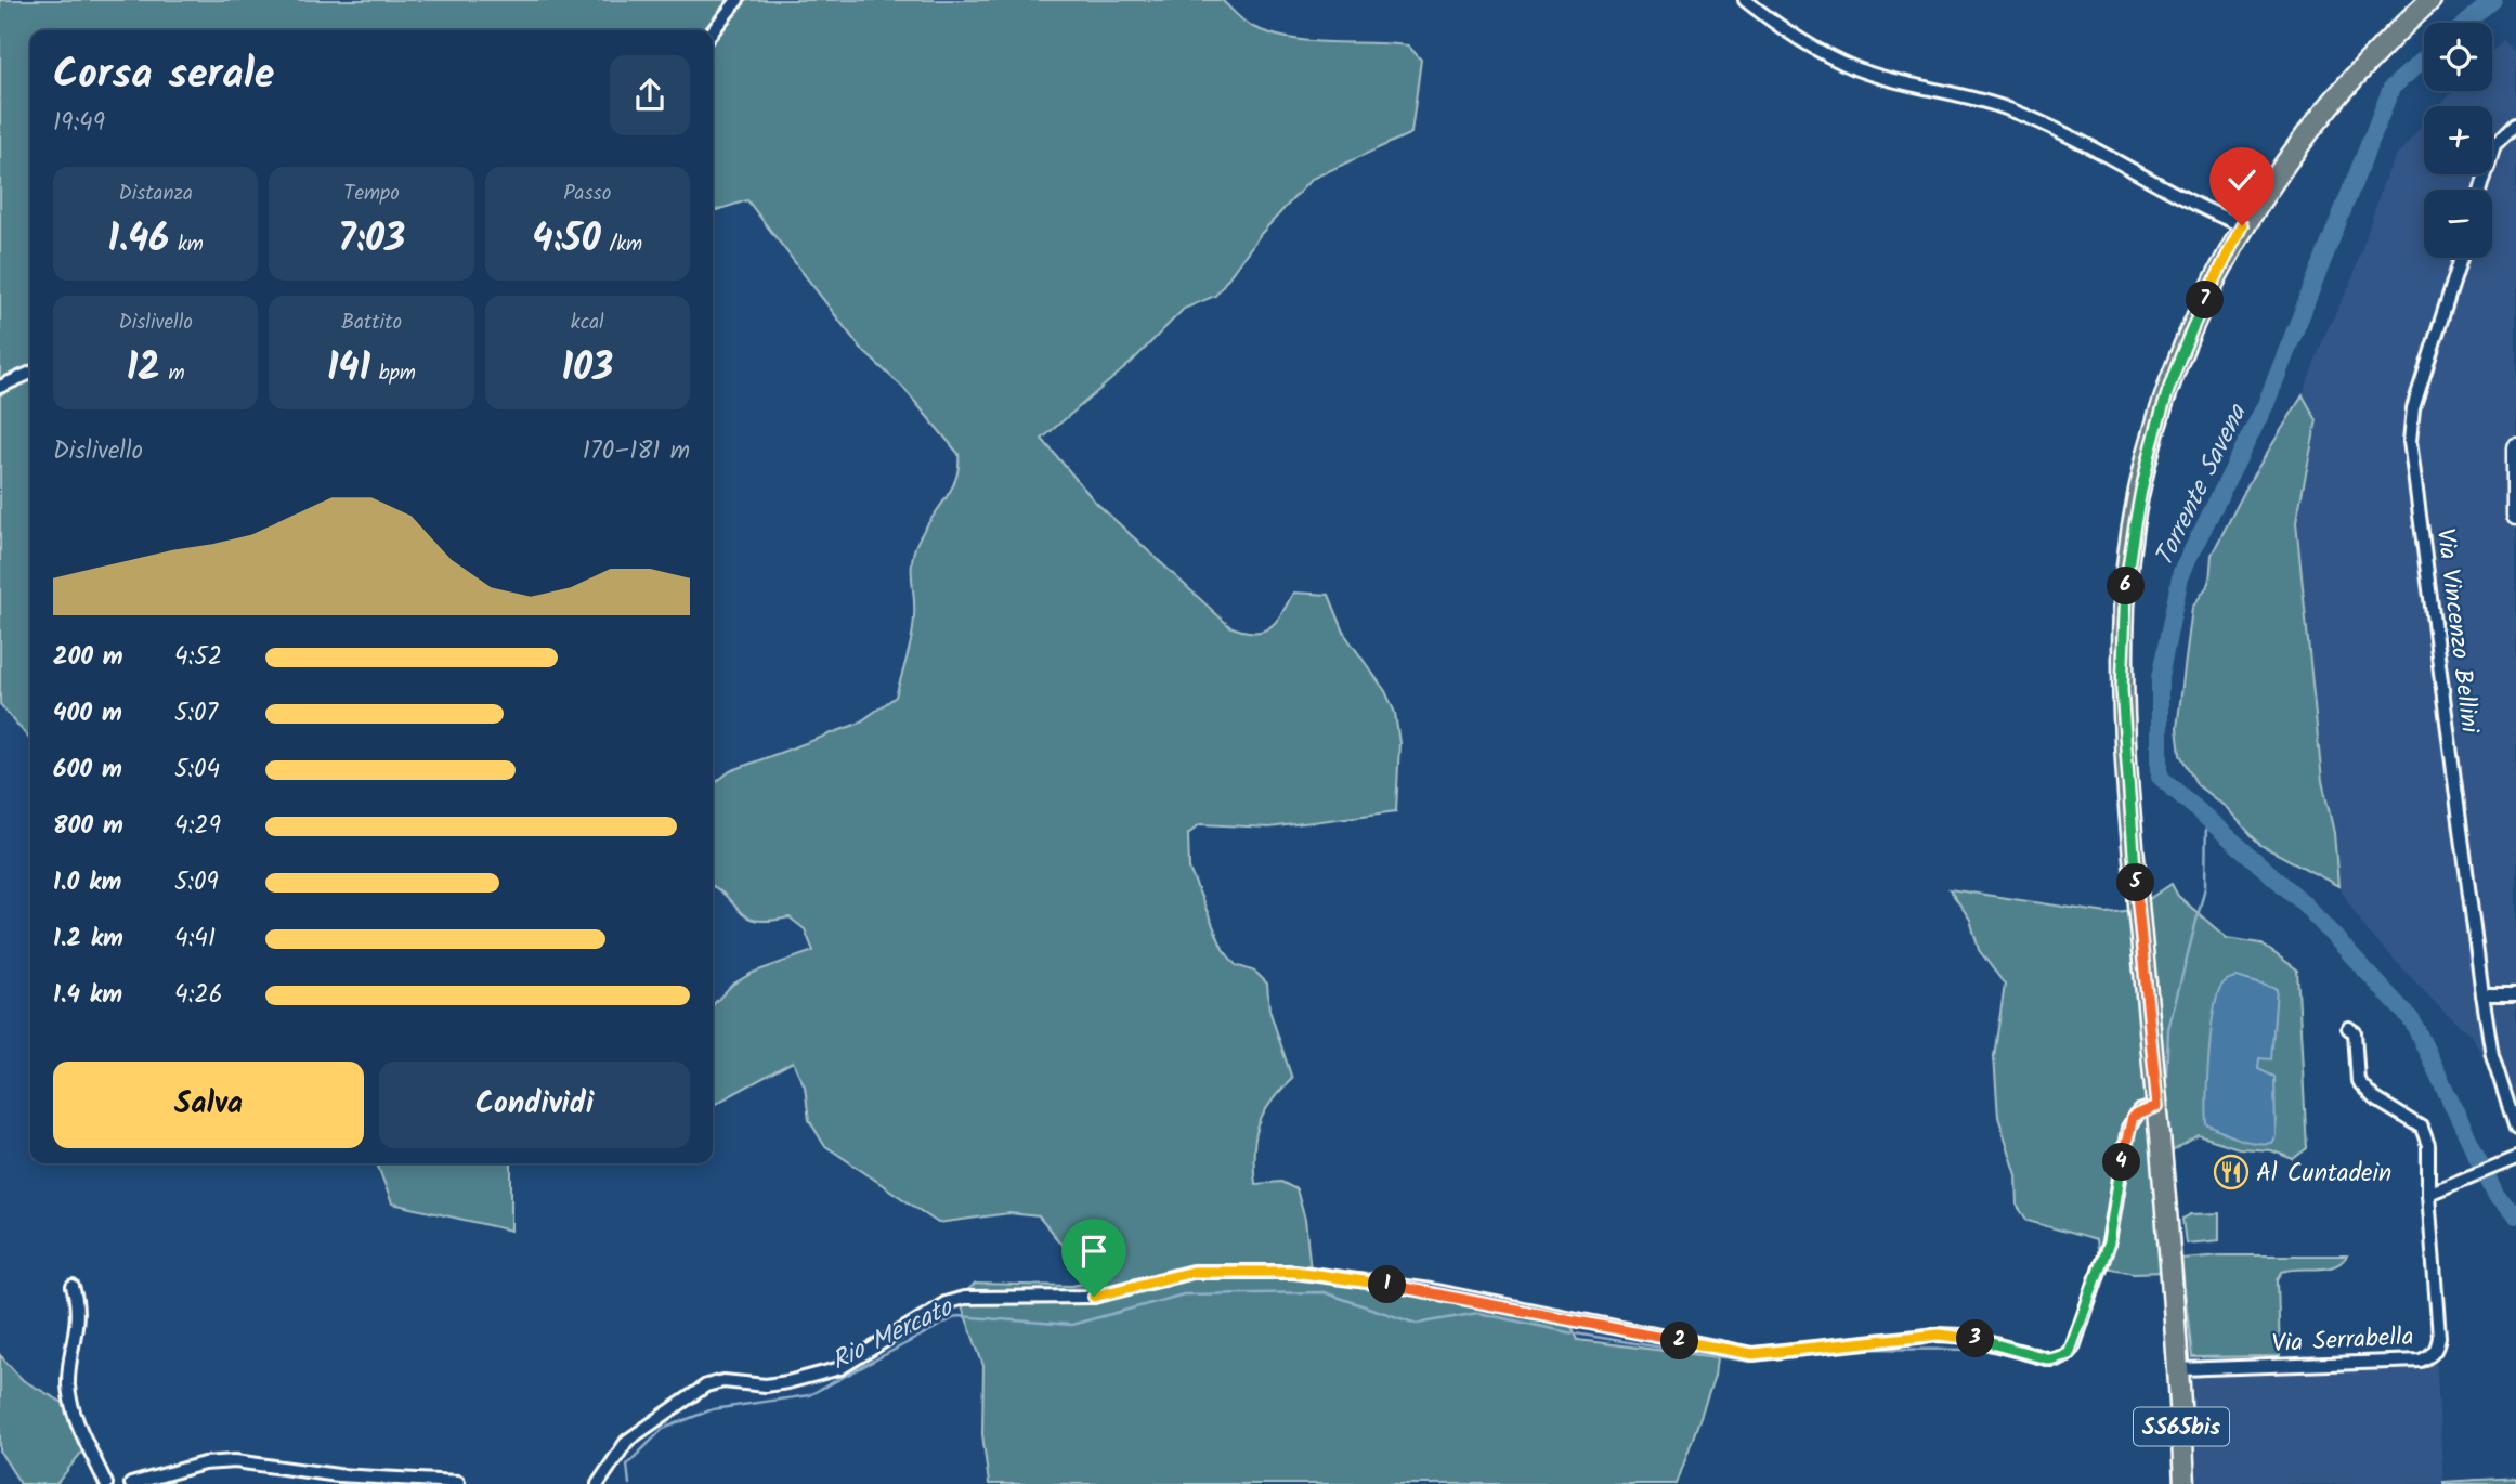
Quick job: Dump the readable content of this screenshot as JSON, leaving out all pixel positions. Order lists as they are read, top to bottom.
{
  "streets": {
    "main road": ["SS65bis"],
    "street": ["Via Vincenzo Bellini", "Via Serrabella"]
  },
  "crossings": [
    ["Via Serrabella", "SS65bis"]
  ],
  "water": ["Torrente Savena", "Rio Mercato"],
  "places": {
    "restaurant": ["Al Cuntadein"]
  },
  "page": {
    "map_buttons": ["+", "−"],
    "heading": ["Corsa serale", "19:49"],
    "stats": [
      ["Distanza", "1.46 km"],
      ["Tempo", "7:03"],
      ["Passo", "4:50 /km"],
      ["Dislivello", "12 m"],
      ["Battito", "141 bpm"],
      ["kcal", "103"]
    ],
    "pins": [
      "7",
      "6",
      "5",
      "4",
      "1",
      "3",
      "2"
    ],
    "chart": ["Dislivello", "170–181 m"],
    "list": [
      {
        "name": "200 m",
        "note": "4:52"
      },
      {
        "name": "400 m",
        "note": "5:07"
      },
      {
        "name": "600 m",
        "note": "5:04"
      },
      {
        "name": "800 m",
        "note": "4:29"
      },
      {
        "name": "1.0 km",
        "note": "5:09"
      },
      {
        "name": "1.2 km",
        "note": "4:41"
      },
      {
        "name": "1.4 km",
        "note": "4:26"
      }
    ],
    "buttons": ["Salva", "Condividi"]
  }
}
